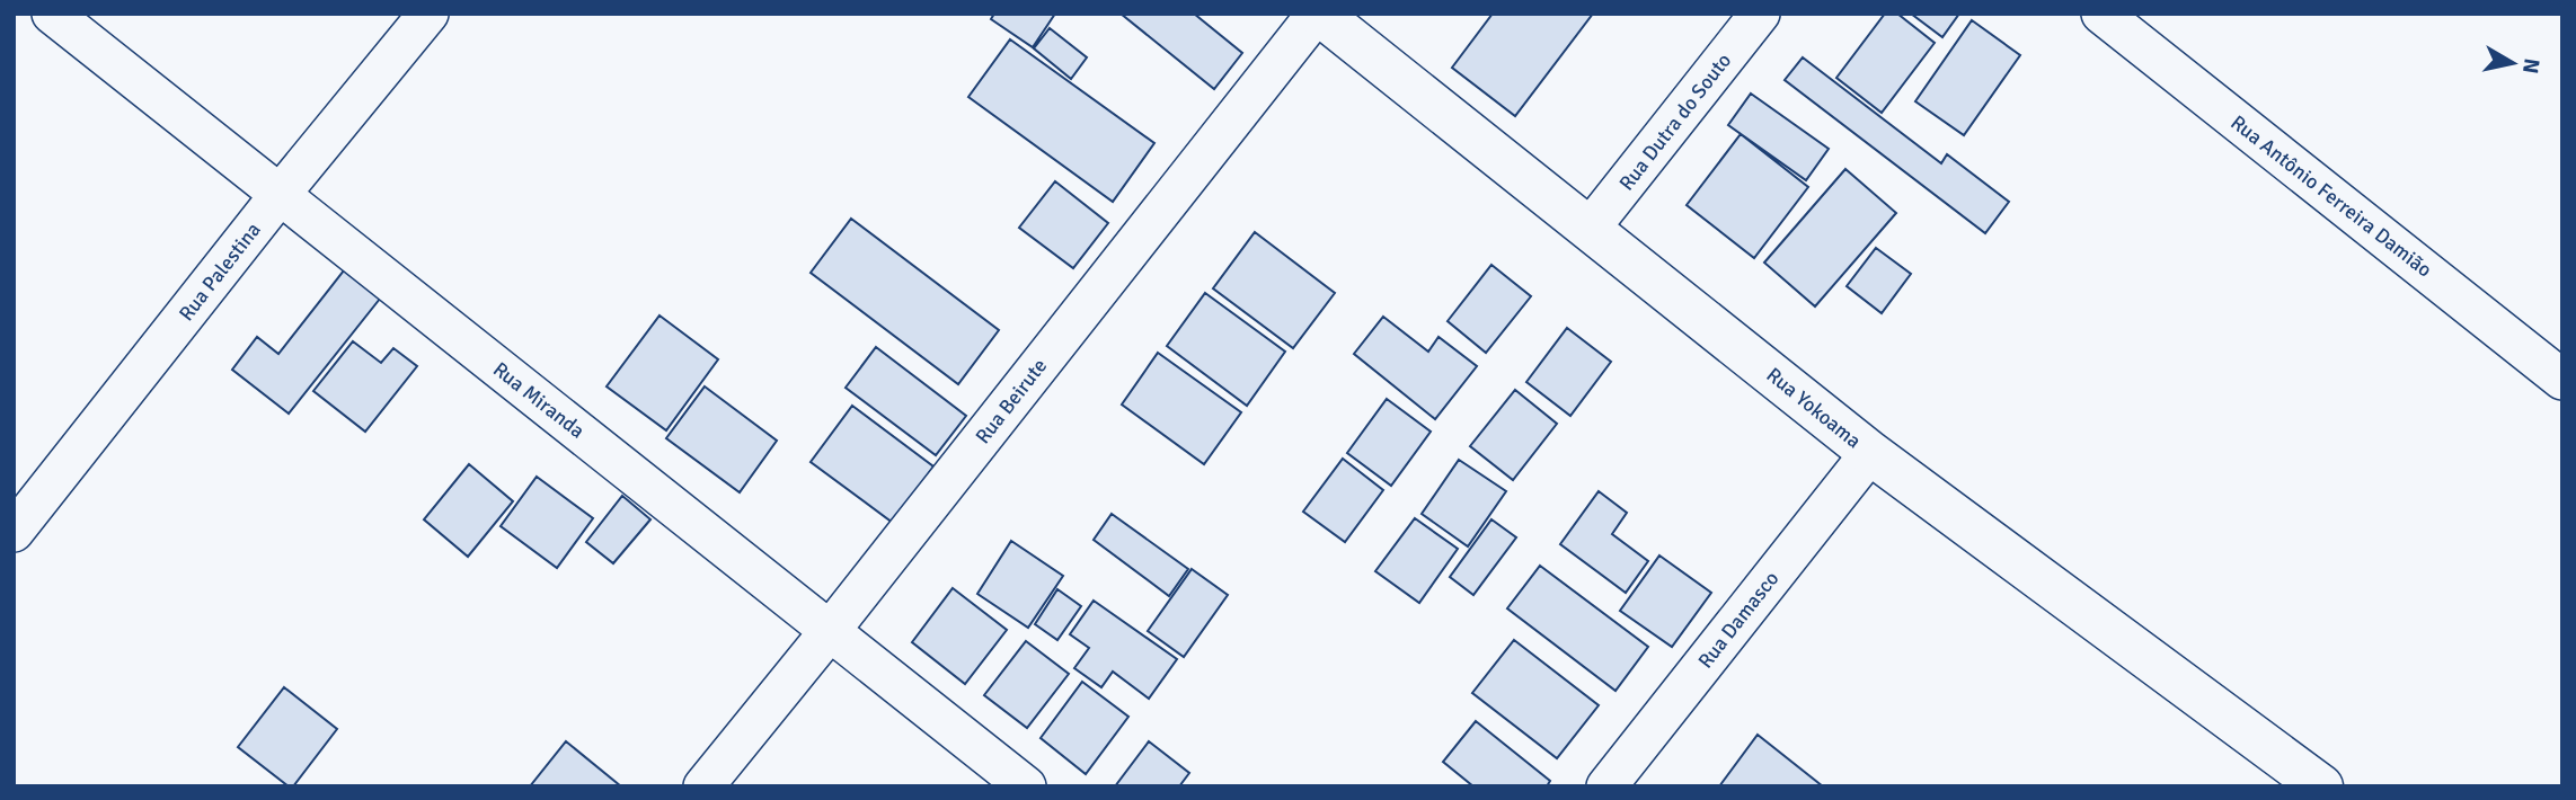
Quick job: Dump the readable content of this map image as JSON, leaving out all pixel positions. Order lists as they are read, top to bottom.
{
  "streets": {
    "street": [
      "Rua Dutra do Souto",
      "Rua Antônio Ferreira Damião",
      "Rua Palestina",
      "Rua Miranda",
      "Rua Beirute",
      "Rua Yokoama",
      "Rua Damasco"
    ]
  },
  "crossings": [
    ["Rua Dutra do Souto", "Rua Yokoama"],
    ["Rua Palestina", "Rua Miranda"],
    ["Rua Miranda", "Rua Beirute"],
    ["Rua Beirute", "Rua Yokoama"],
    ["Rua Yokoama", "Rua Damasco"]
  ],
  "north": "right"
}
